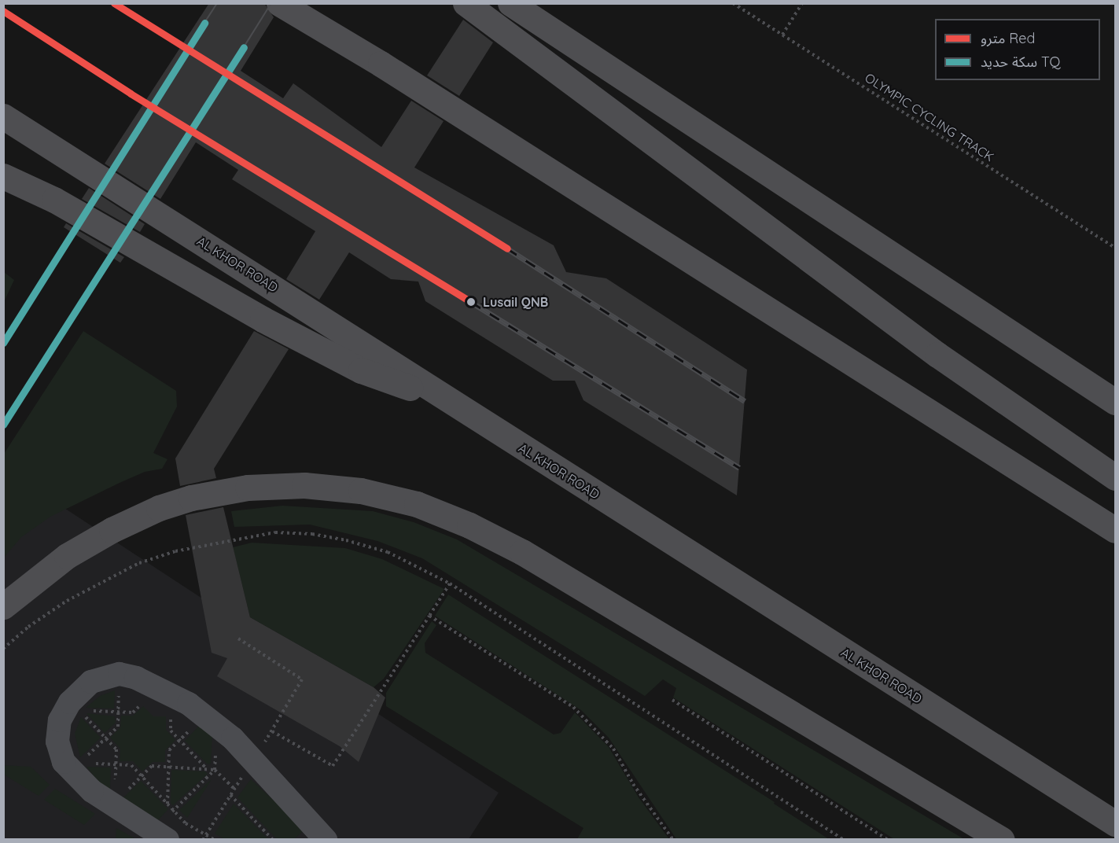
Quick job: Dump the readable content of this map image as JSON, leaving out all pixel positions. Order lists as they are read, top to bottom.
{
  "streets": {
    "highway": ["AL KHOR ROAD"],
    "path": ["OLYMPIC CYCLING TRACK"]
  },
  "places": ["Lusail QNB"],
  "lines": ["metro line Red", "rail line TQ"],
  "legend": ["مترو Red", "سكة حديد TQ"]
}
